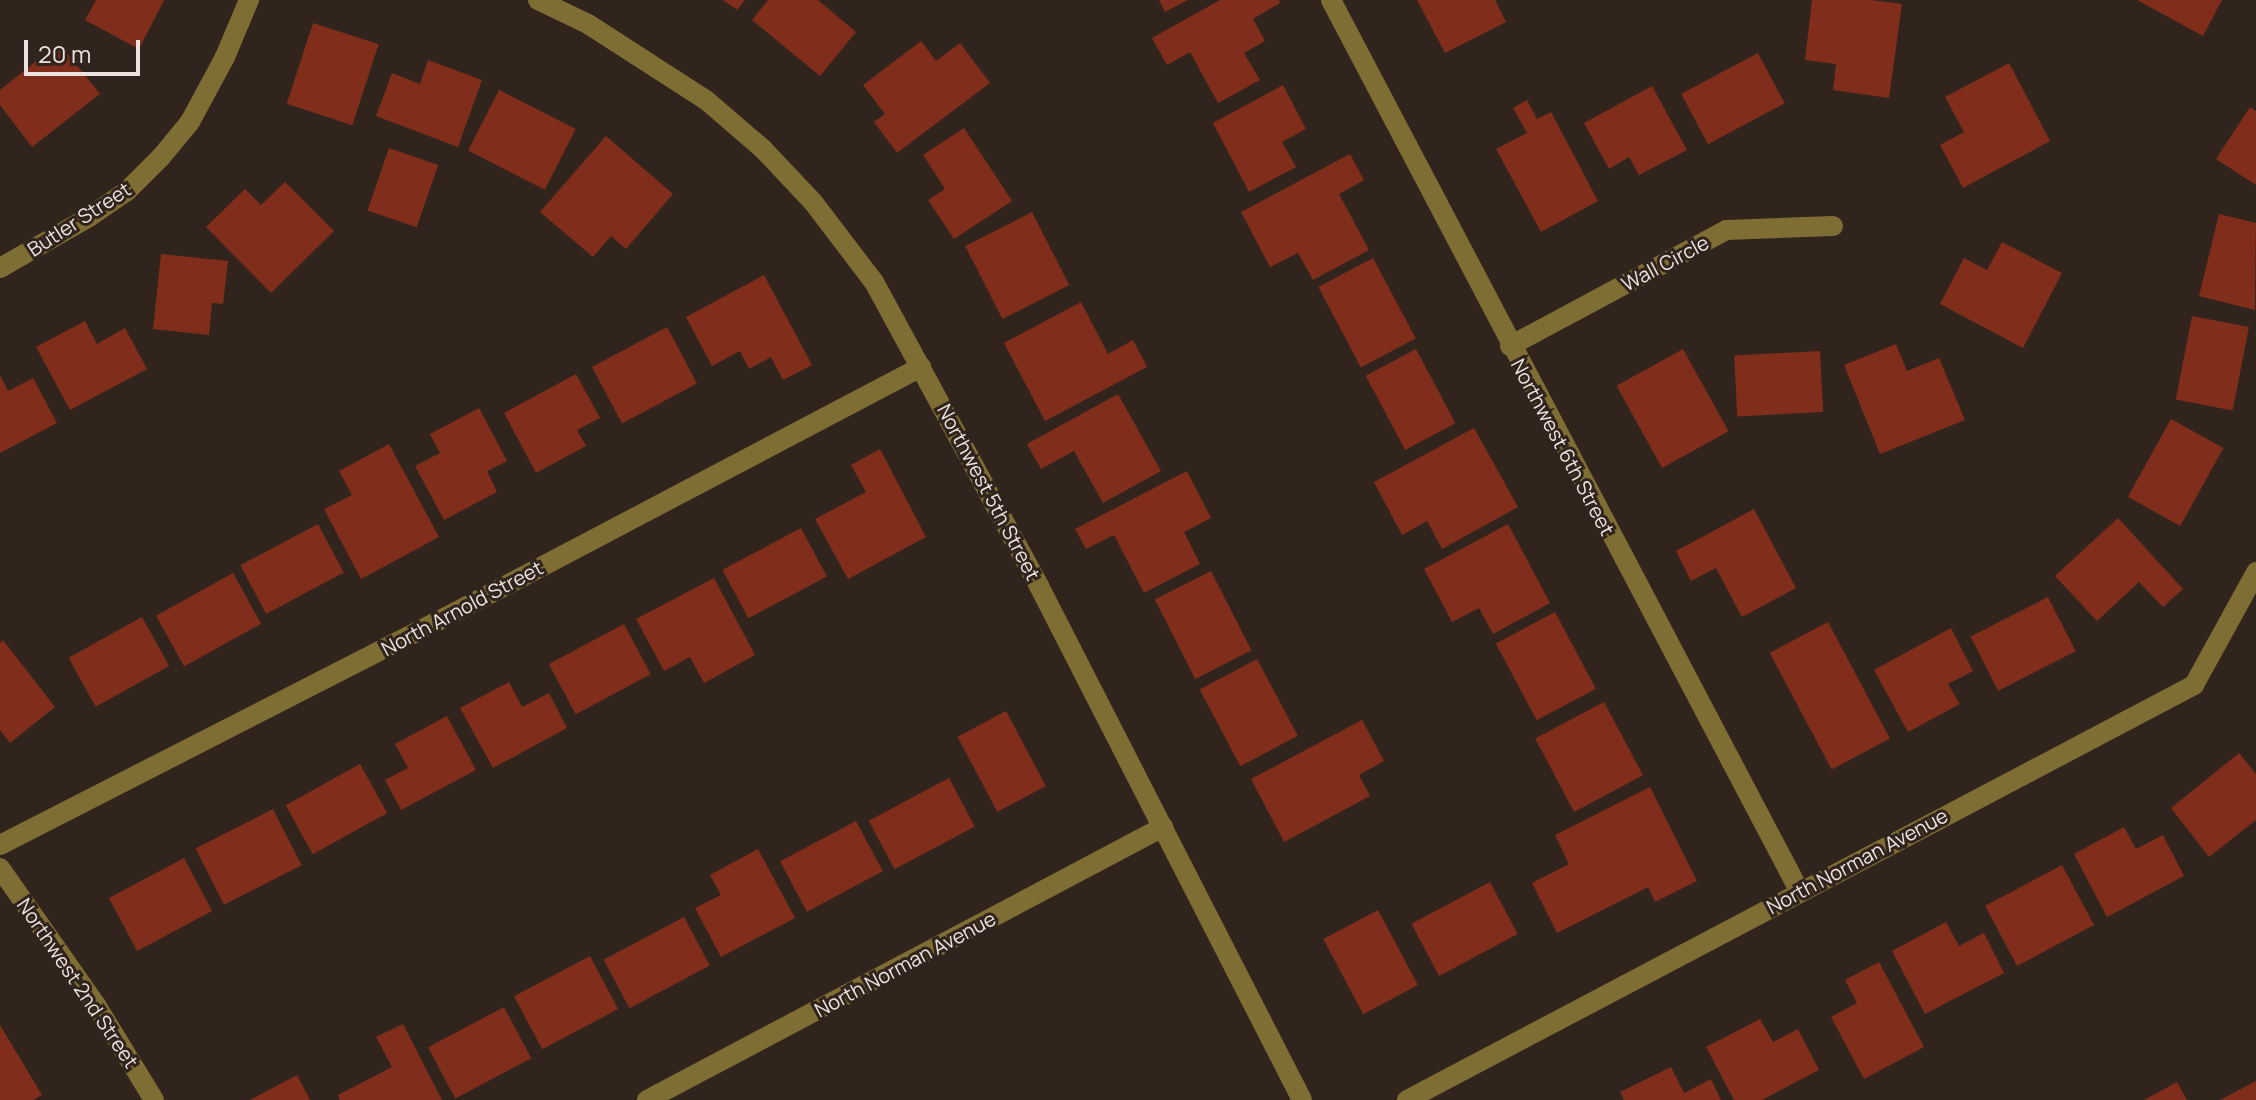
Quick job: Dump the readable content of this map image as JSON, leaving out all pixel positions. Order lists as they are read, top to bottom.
{
  "streets": {
    "street": [
      "Butler Street",
      "Wall Circle",
      "Northwest 6th Street",
      "Northwest 5th Street",
      "North Arnold Street",
      "North Norman Avenue",
      "Northwest 2nd Street"
    ]
  },
  "crossings": [
    ["Wall Circle", "Northwest 6th Street"],
    ["Northwest 6th Street", "North Norman Avenue"],
    ["Northwest 5th Street", "North Arnold Street"],
    ["Northwest 5th Street", "North Norman Avenue"]
  ],
  "scale_bar": "20 m"
}
